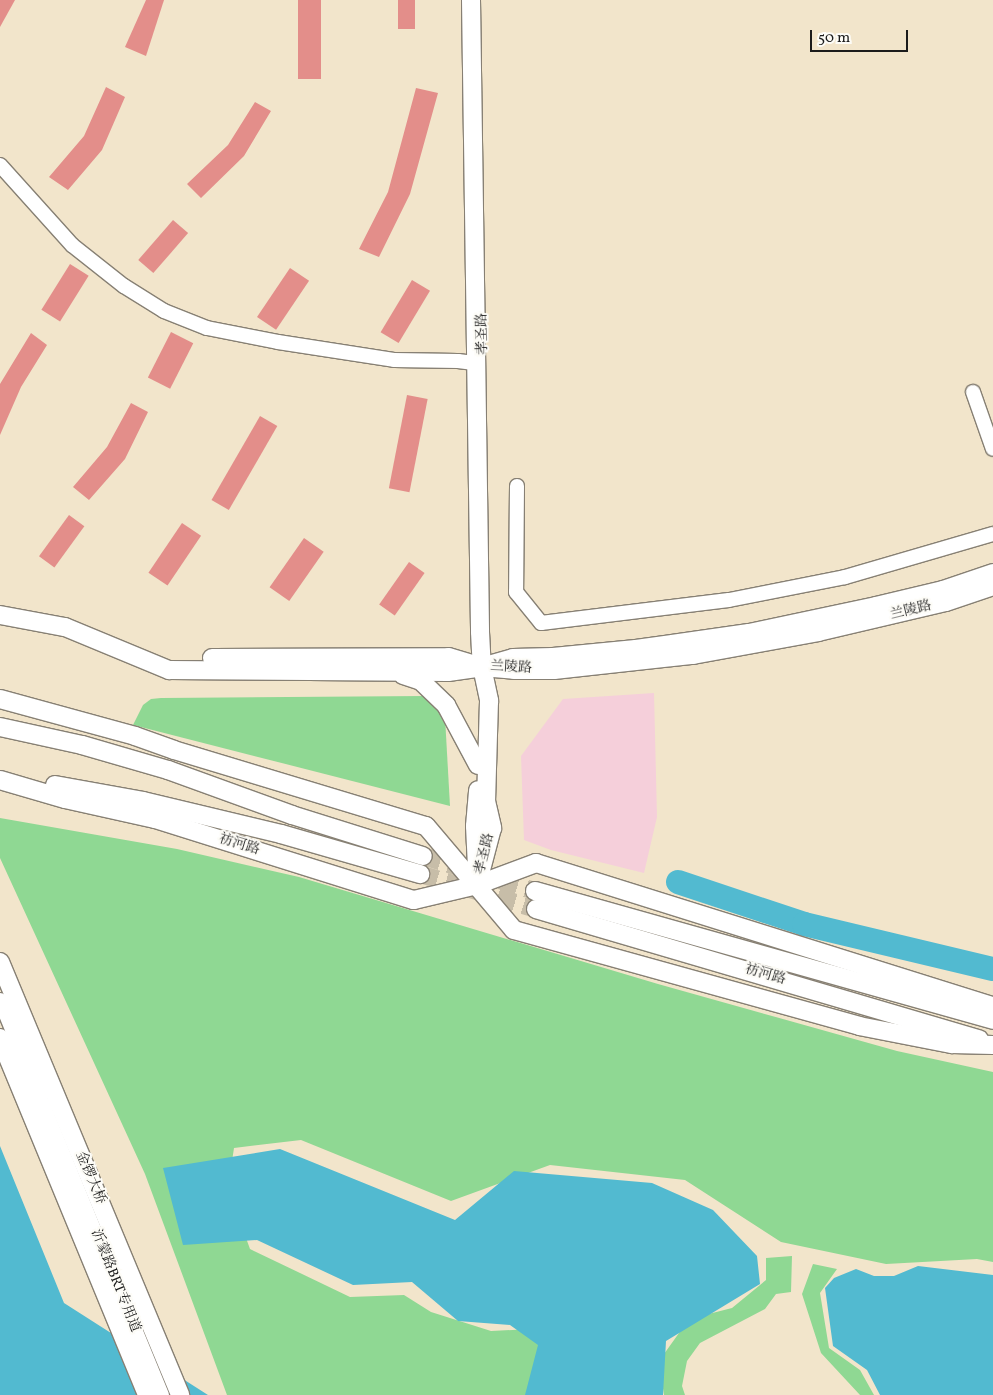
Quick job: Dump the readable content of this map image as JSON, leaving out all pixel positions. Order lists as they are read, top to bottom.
{
  "streets": {
    "main road": [
      "孝圣路",
      "兰陵路",
      "祊河路",
      "金锣大桥"
    ],
    "street": ["沂蒙路BRT专用道"]
  },
  "crossings": [
    ["孝圣路", "兰陵路"],
    ["孝圣路", "祊河路"]
  ],
  "scale_bar": "50 m"
}
